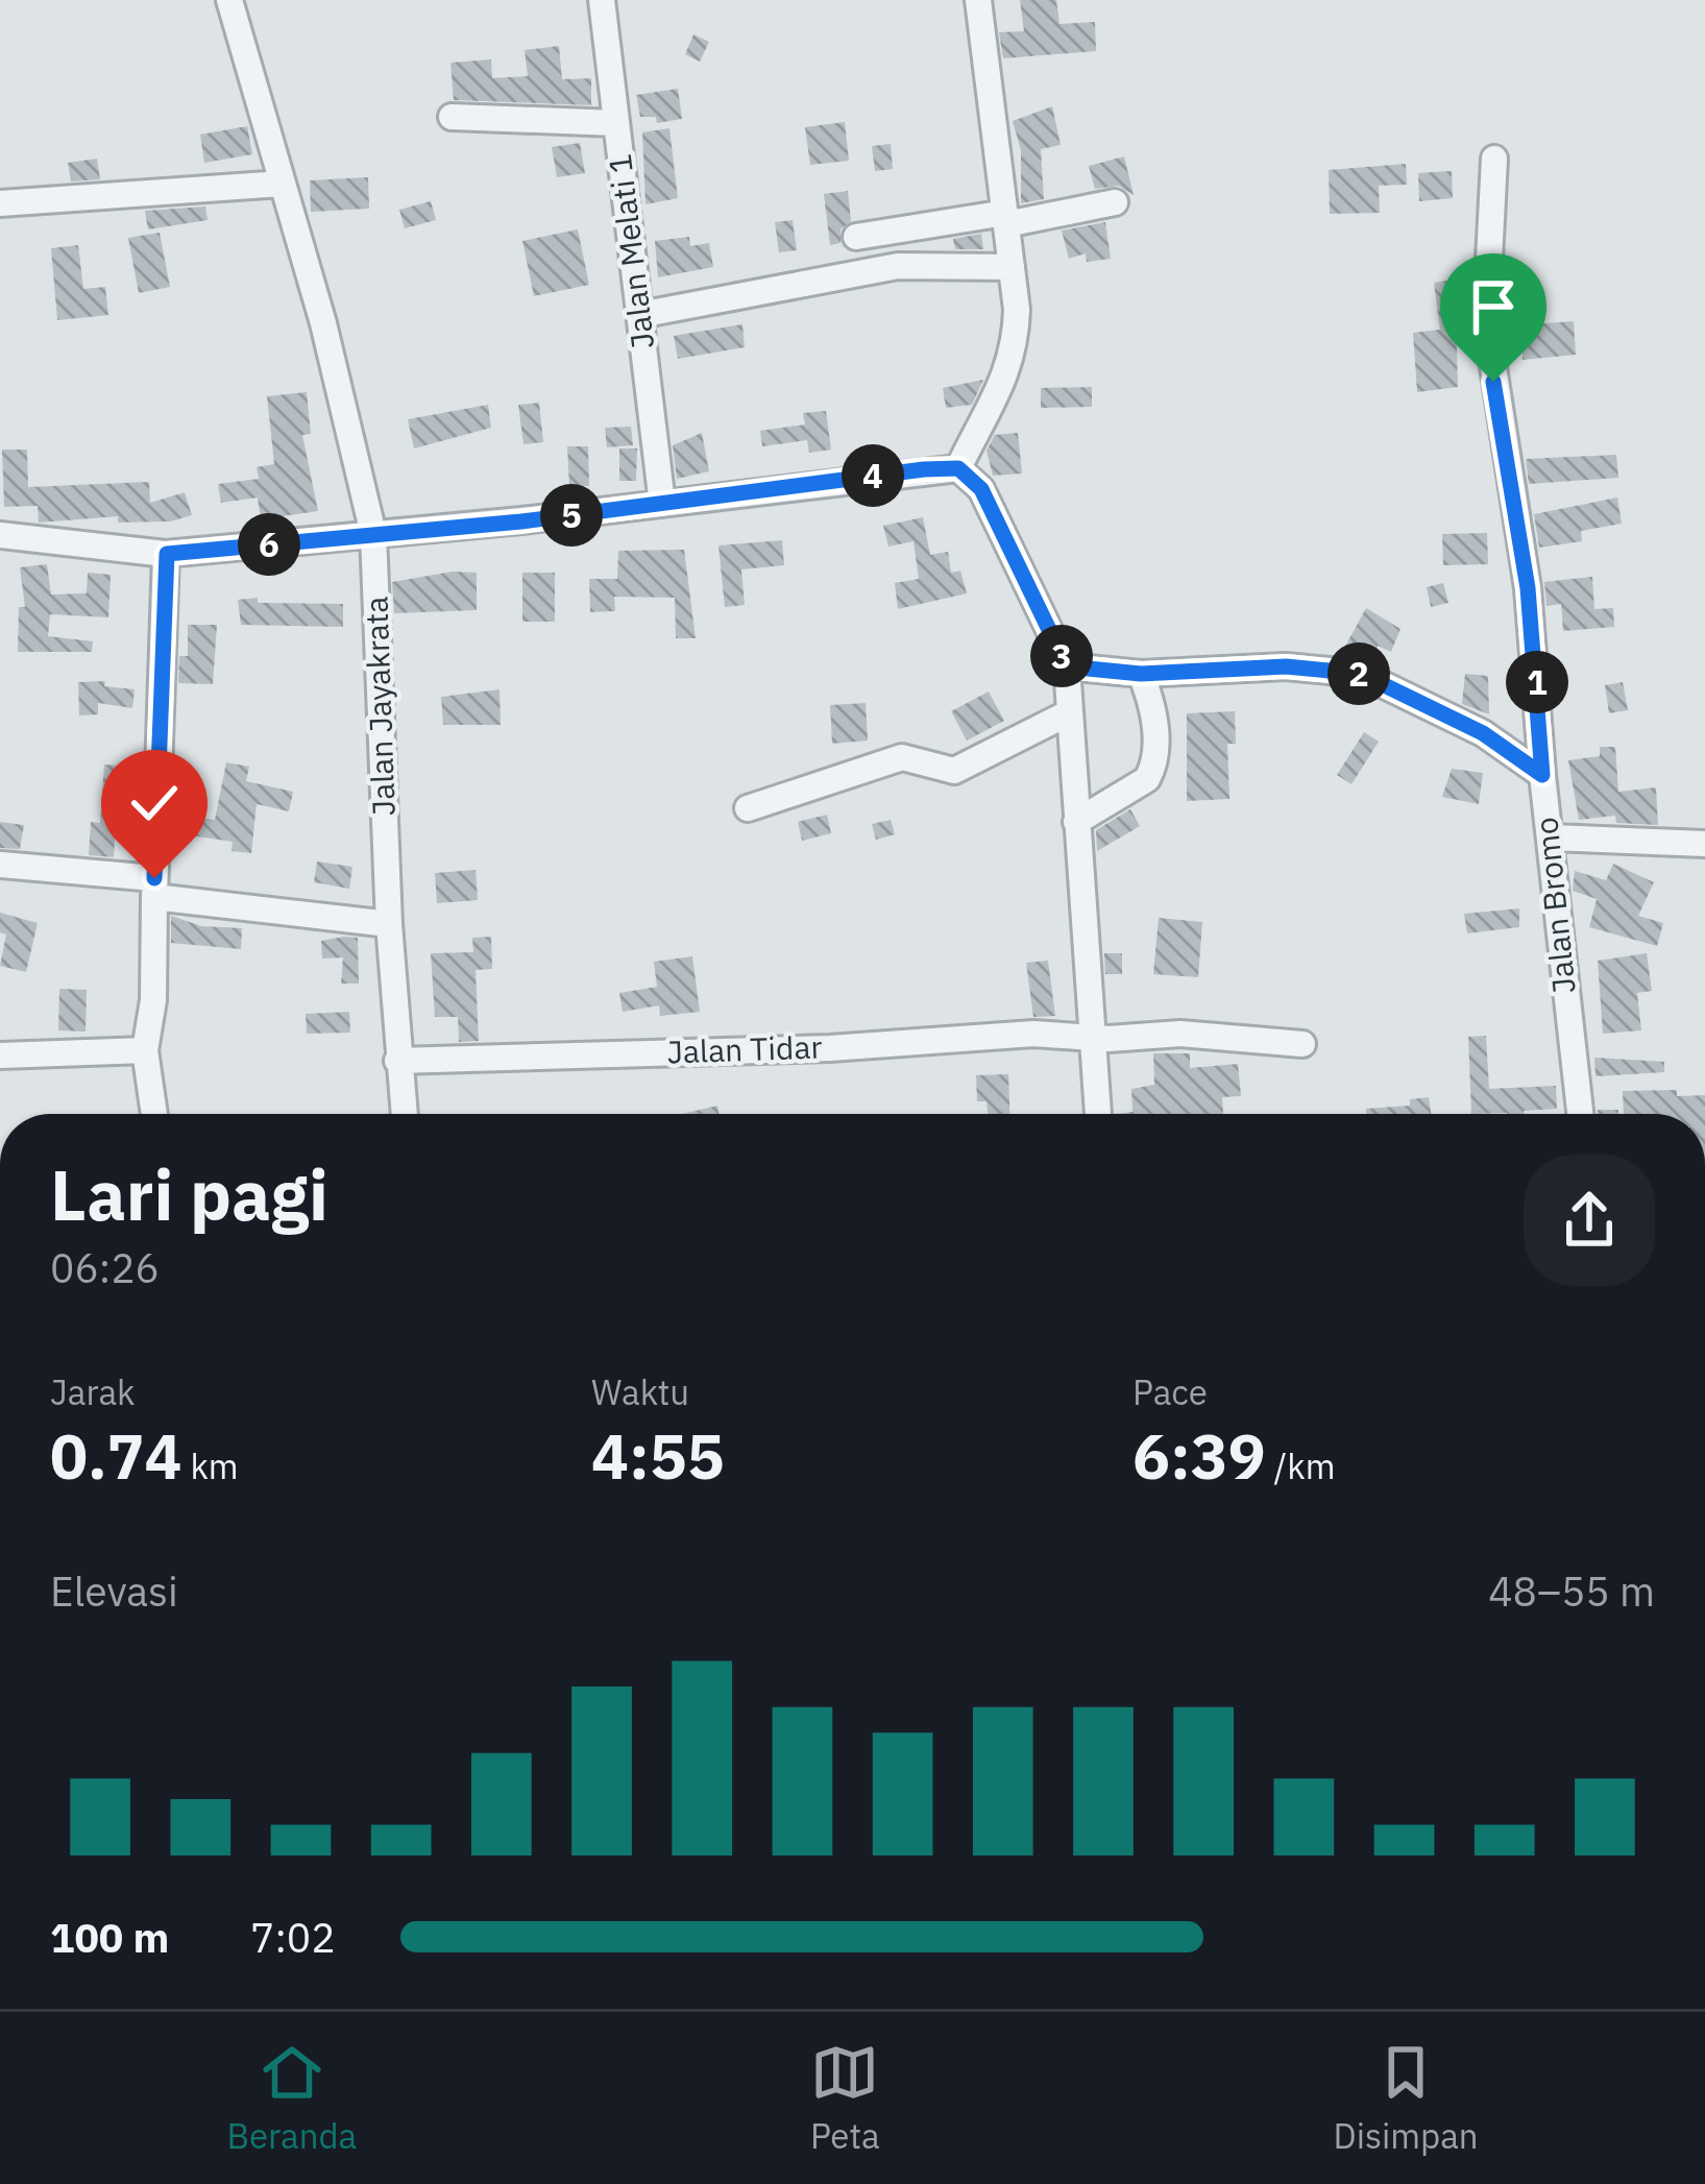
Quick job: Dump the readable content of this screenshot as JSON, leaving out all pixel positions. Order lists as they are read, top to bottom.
{
  "streets": {
    "street": [
      "Jalan Melati 1",
      "Jalan Jayakrata",
      "Jalan Bromo",
      "Jalan Tidar"
    ]
  },
  "crossings": [
    ["Jalan Jayakrata", "Jalan Tidar"]
  ],
  "page": {
    "pins": [
      "4",
      "5",
      "6",
      "3",
      "2",
      "1"
    ],
    "heading": ["Lari pagi", "06:26"],
    "stats": [
      ["Jarak", "0.74 km"],
      ["Waktu", "4:55"],
      ["Pace", "6:39 /km"]
    ],
    "chart": ["Elevasi", "48–55 m"],
    "list": [
      {
        "name": "100 m",
        "note": "7:02"
      }
    ],
    "tabs": ["Beranda", "Peta", "Disimpan"]
  }
}
